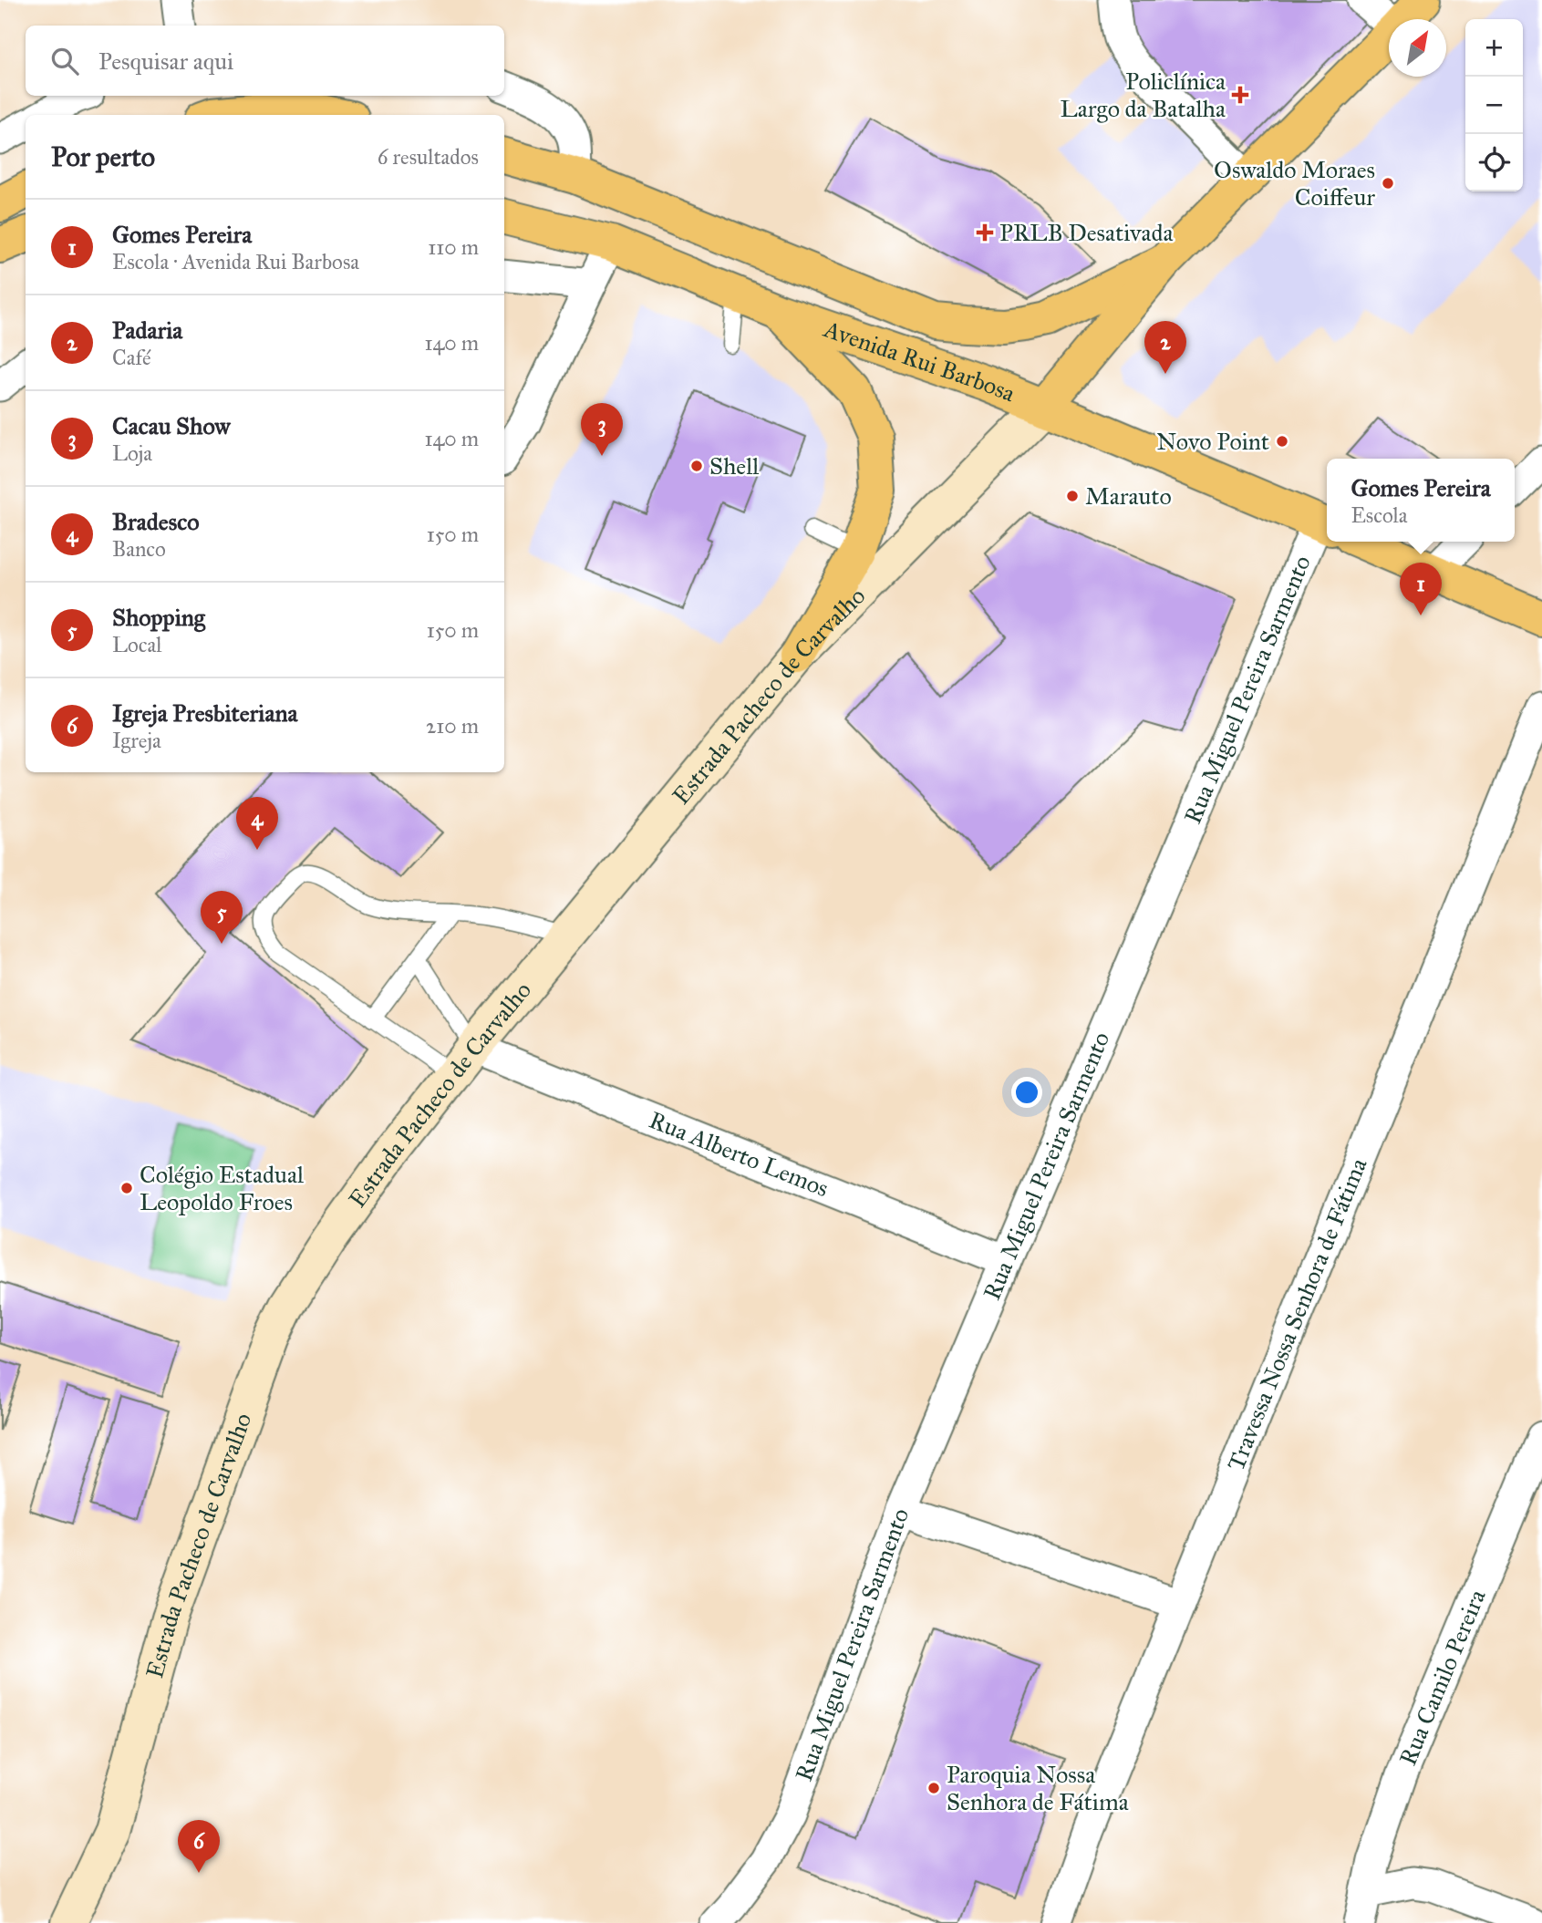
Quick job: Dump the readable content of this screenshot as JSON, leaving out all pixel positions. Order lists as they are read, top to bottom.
{
  "streets": {
    "main road": ["Avenida Rui Barbosa", "Estrada Pacheco de Carvalho"],
    "street": [
      "Rua Miguel Pereira Sarmento",
      "Rua Alberto Lemos",
      "Travessa Nossa Senhora de Fátima",
      "Rua Camilo Pereira"
    ]
  },
  "crossings": [
    ["Avenida Rui Barbosa", "Rua Miguel Pereira Sarmento"],
    ["Avenida Rui Barbosa", "Estrada Pacheco de Carvalho"],
    ["Rua Miguel Pereira Sarmento", "Rua Alberto Lemos"],
    ["Estrada Pacheco de Carvalho", "Rua Alberto Lemos"]
  ],
  "places": {
    "health": ["Policlínica Largo da Batalha", "PRLB Desativada"],
    "other": [
      "Oswaldo Moraes Coiffeur",
      "Novo Point",
      "Shell",
      "Marauto",
      "Colégio Estadual Leopoldo Froes",
      "Paroquia Nossa Senhora de Fátima"
    ]
  },
  "north": "top right",
  "page": {
    "map_buttons": ["+", "−"],
    "search": "Pesquisar aqui",
    "heading": ["Por perto", "6 resultados"],
    "list": [
      {
        "mark": "1",
        "name": "Gomes Pereira",
        "note": "Escola · Avenida Rui Barbosa",
        "value": "110 m"
      },
      {
        "mark": "2",
        "name": "Padaria",
        "note": "Café",
        "value": "140 m"
      },
      {
        "mark": "3",
        "name": "Cacau Show",
        "note": "Loja",
        "value": "140 m"
      },
      {
        "mark": "4",
        "name": "Bradesco",
        "note": "Banco",
        "value": "150 m"
      },
      {
        "mark": "5",
        "name": "Shopping",
        "note": "Local",
        "value": "150 m"
      },
      {
        "mark": "6",
        "name": "Igreja Presbiteriana",
        "note": "Igreja",
        "value": "210 m"
      }
    ],
    "pins": [
      "2",
      "3",
      "1",
      "4",
      "5",
      "6"
    ],
    "popup": ["Gomes Pereira", "Escola"]
  }
}
